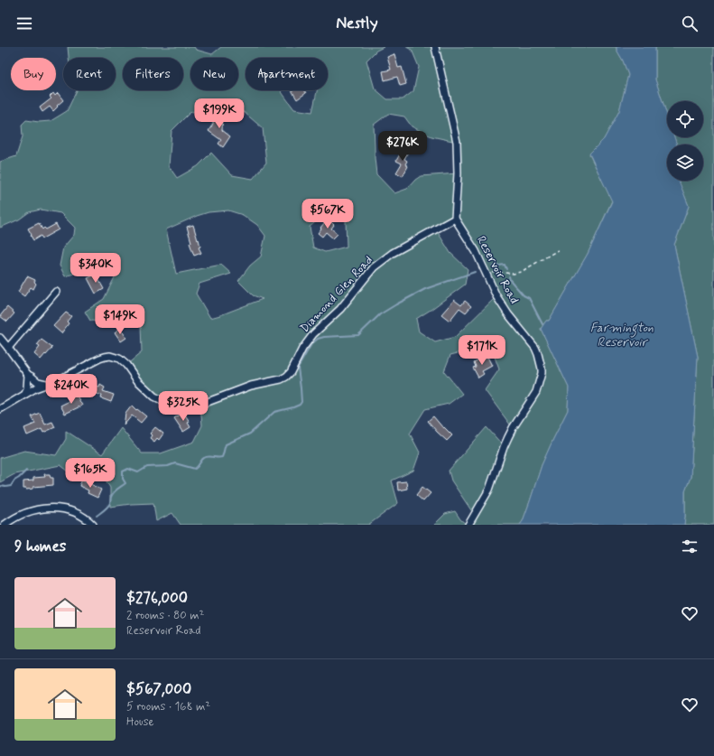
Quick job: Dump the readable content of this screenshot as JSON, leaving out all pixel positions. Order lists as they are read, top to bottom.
{
  "streets": {
    "street": ["Reservoir Road", "Diamond Glen Road"]
  },
  "crossings": [
    ["Reservoir Road", "Diamond Glen Road"]
  ],
  "water": ["Farmington Reservoir"],
  "page": {
    "header": "Nestly",
    "chip": [
      "Buy",
      "Rent",
      "Filters",
      "New",
      "Apartment"
    ],
    "price": [
      "$199K",
      "$276K",
      "$567K",
      "$340K",
      "$149K",
      "$171K",
      "$240K",
      "$325K",
      "$165K"
    ],
    "heading": "9 homes",
    "list": [
      {
        "name": "$276,000",
        "note": "2 rooms · 80 m² · Reservoir Road"
      },
      {
        "name": "$567,000",
        "note": "5 rooms · 168 m² · House"
      }
    ]
  }
}
